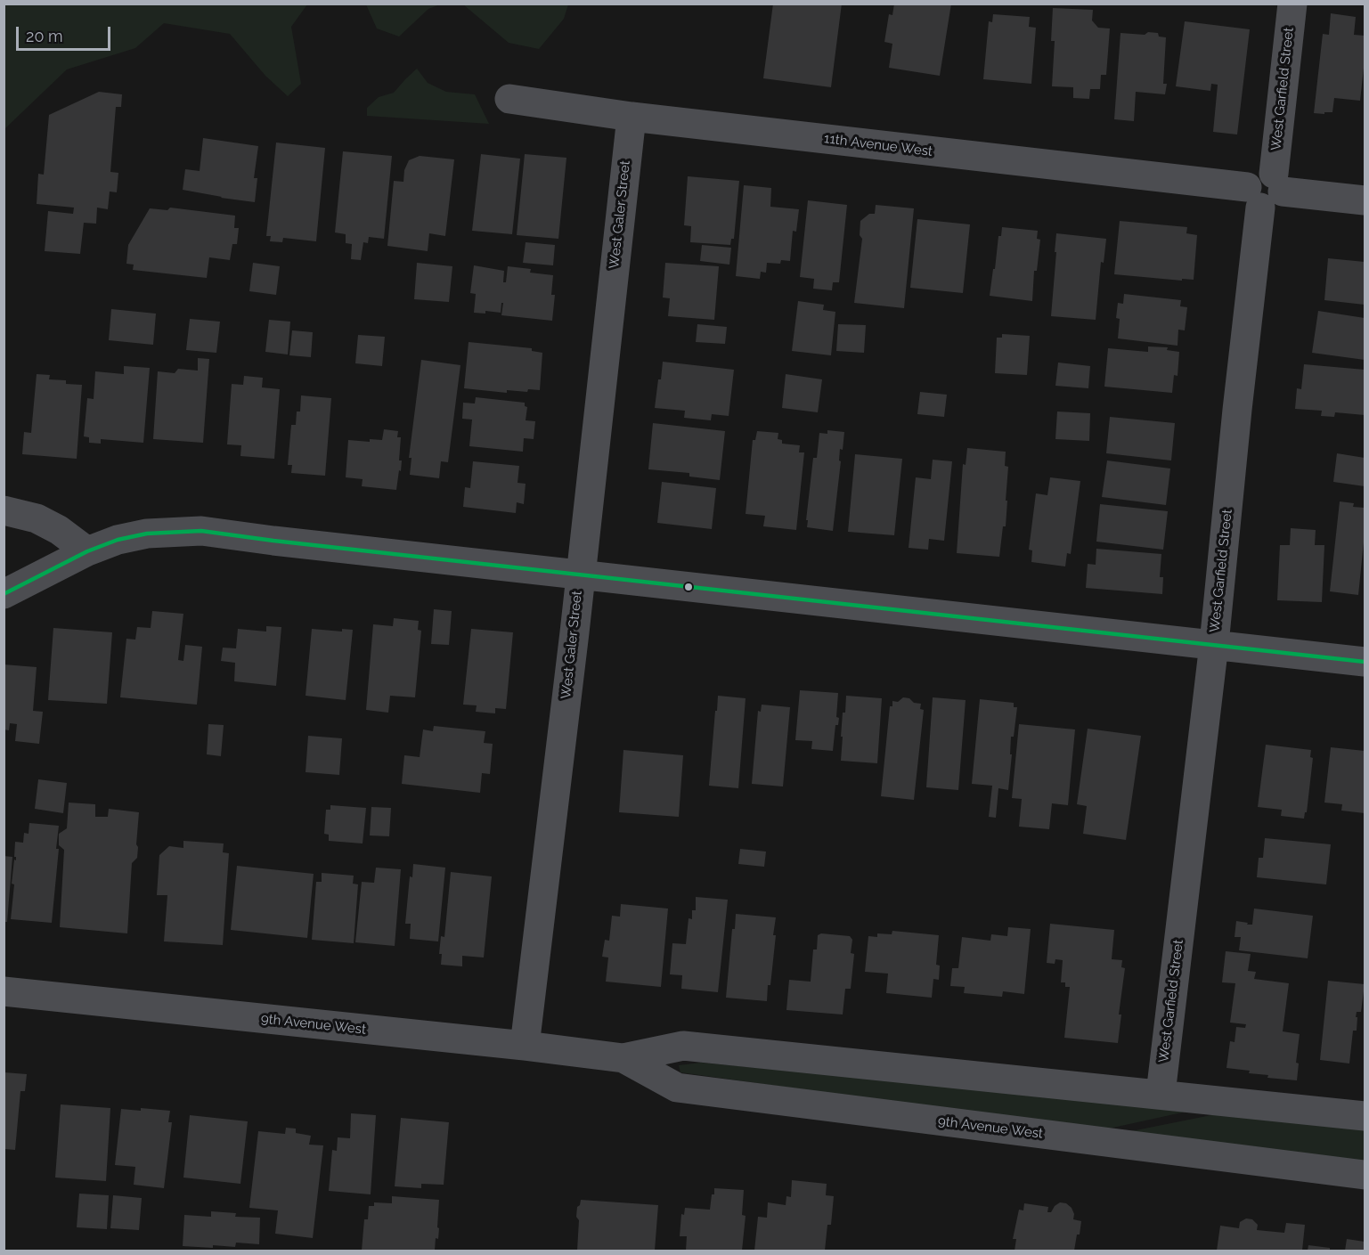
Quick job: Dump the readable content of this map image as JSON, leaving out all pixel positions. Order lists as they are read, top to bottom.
{
  "streets": {
    "street": [
      "West Garfield Street",
      "11th Avenue West",
      "West Galer Street",
      "9th Avenue West"
    ]
  },
  "crossings": [
    ["West Garfield Street", "11th Avenue West"],
    ["West Garfield Street", "9th Avenue West"],
    ["11th Avenue West", "West Galer Street"],
    ["West Galer Street", "9th Avenue West"]
  ],
  "scale_bar": "20 m"
}
